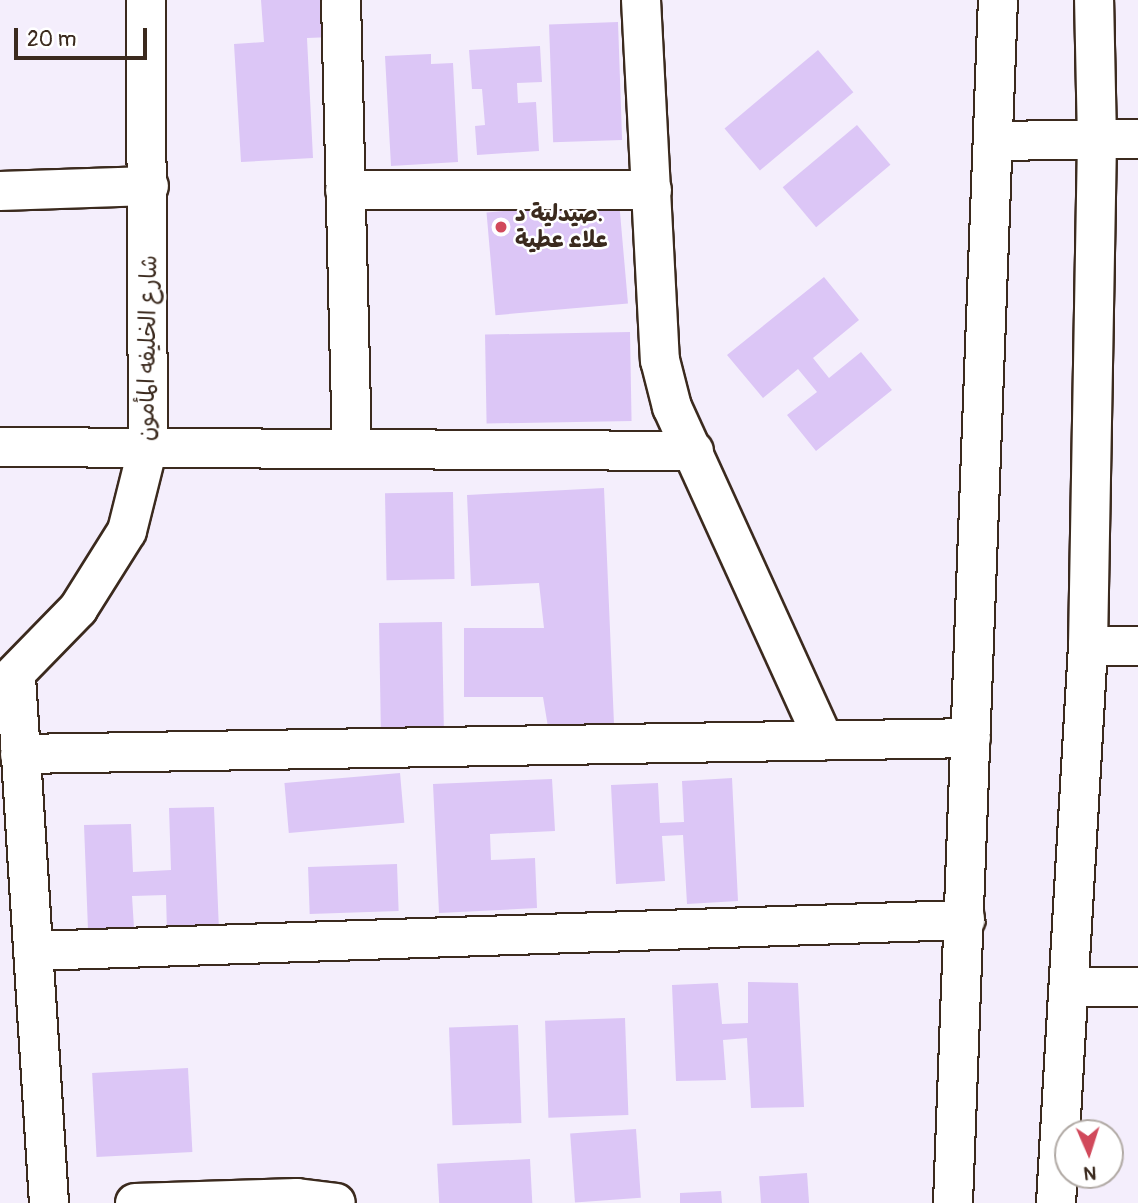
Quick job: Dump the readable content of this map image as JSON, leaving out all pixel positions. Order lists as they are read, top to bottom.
{
  "streets": {
    "street": ["شارع الخليفه المأمون"]
  },
  "places": ["صيدلية د. علاء عطية"],
  "scale_bar": "20 m",
  "north": "bottom"
}
